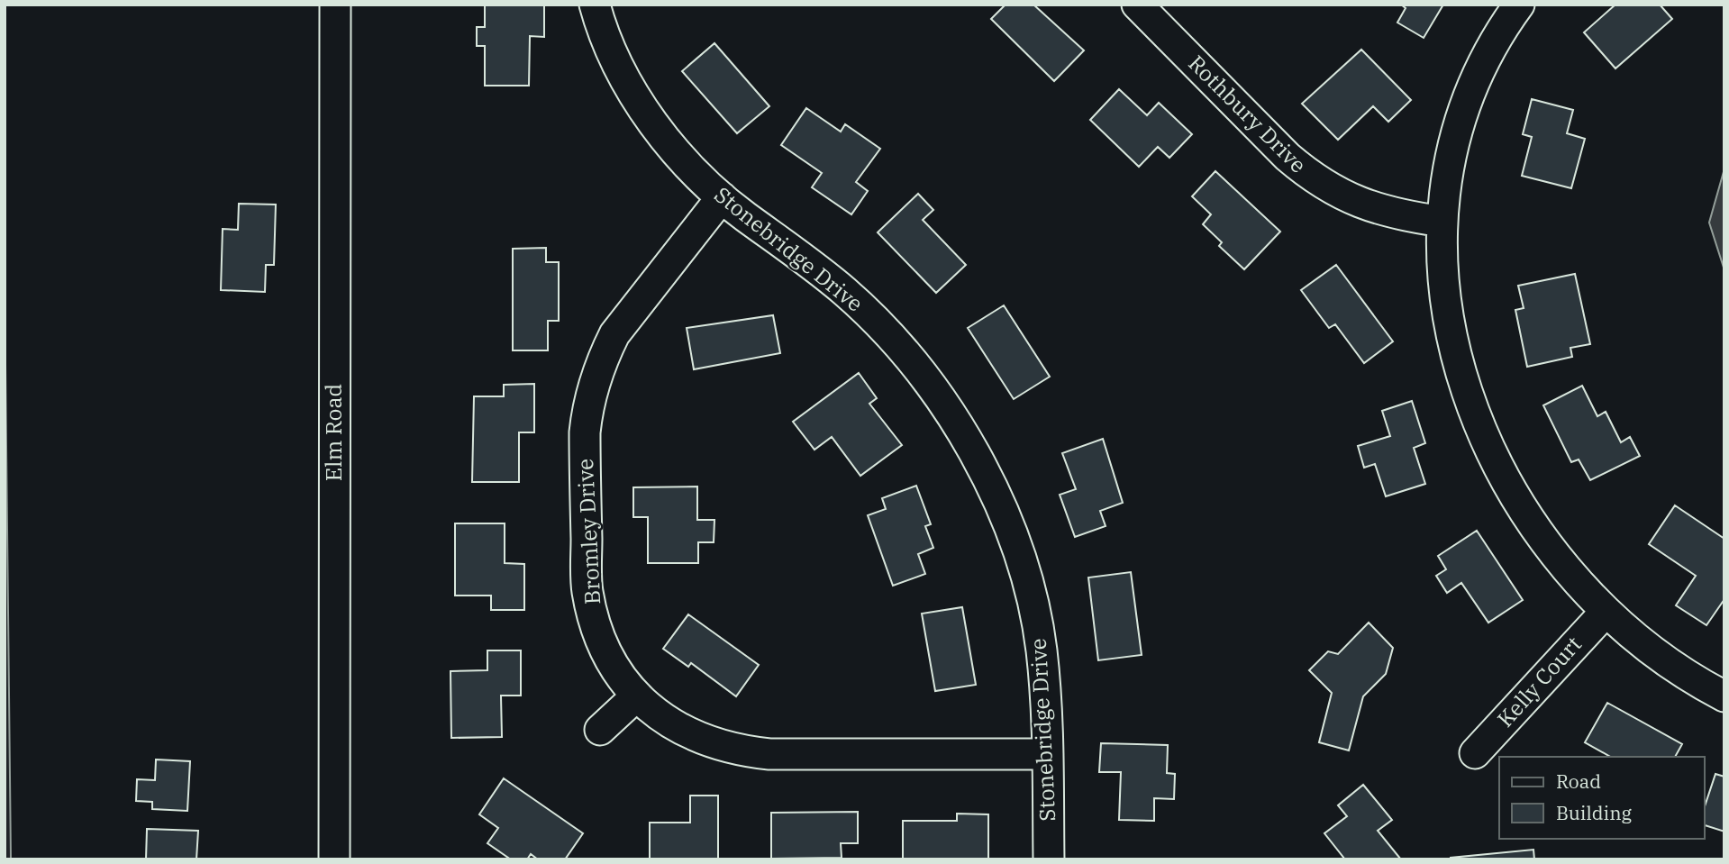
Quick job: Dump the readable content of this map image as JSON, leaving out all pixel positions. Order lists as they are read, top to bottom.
{
  "streets": {
    "street": [
      "Rothbury Drive",
      "Stonebridge Drive",
      "Elm Road",
      "Bromley Drive",
      "Kelly Court"
    ]
  },
  "crossings": [
    ["Stonebridge Drive", "Bromley Drive"]
  ],
  "legend": ["Road", "Building"]
}
